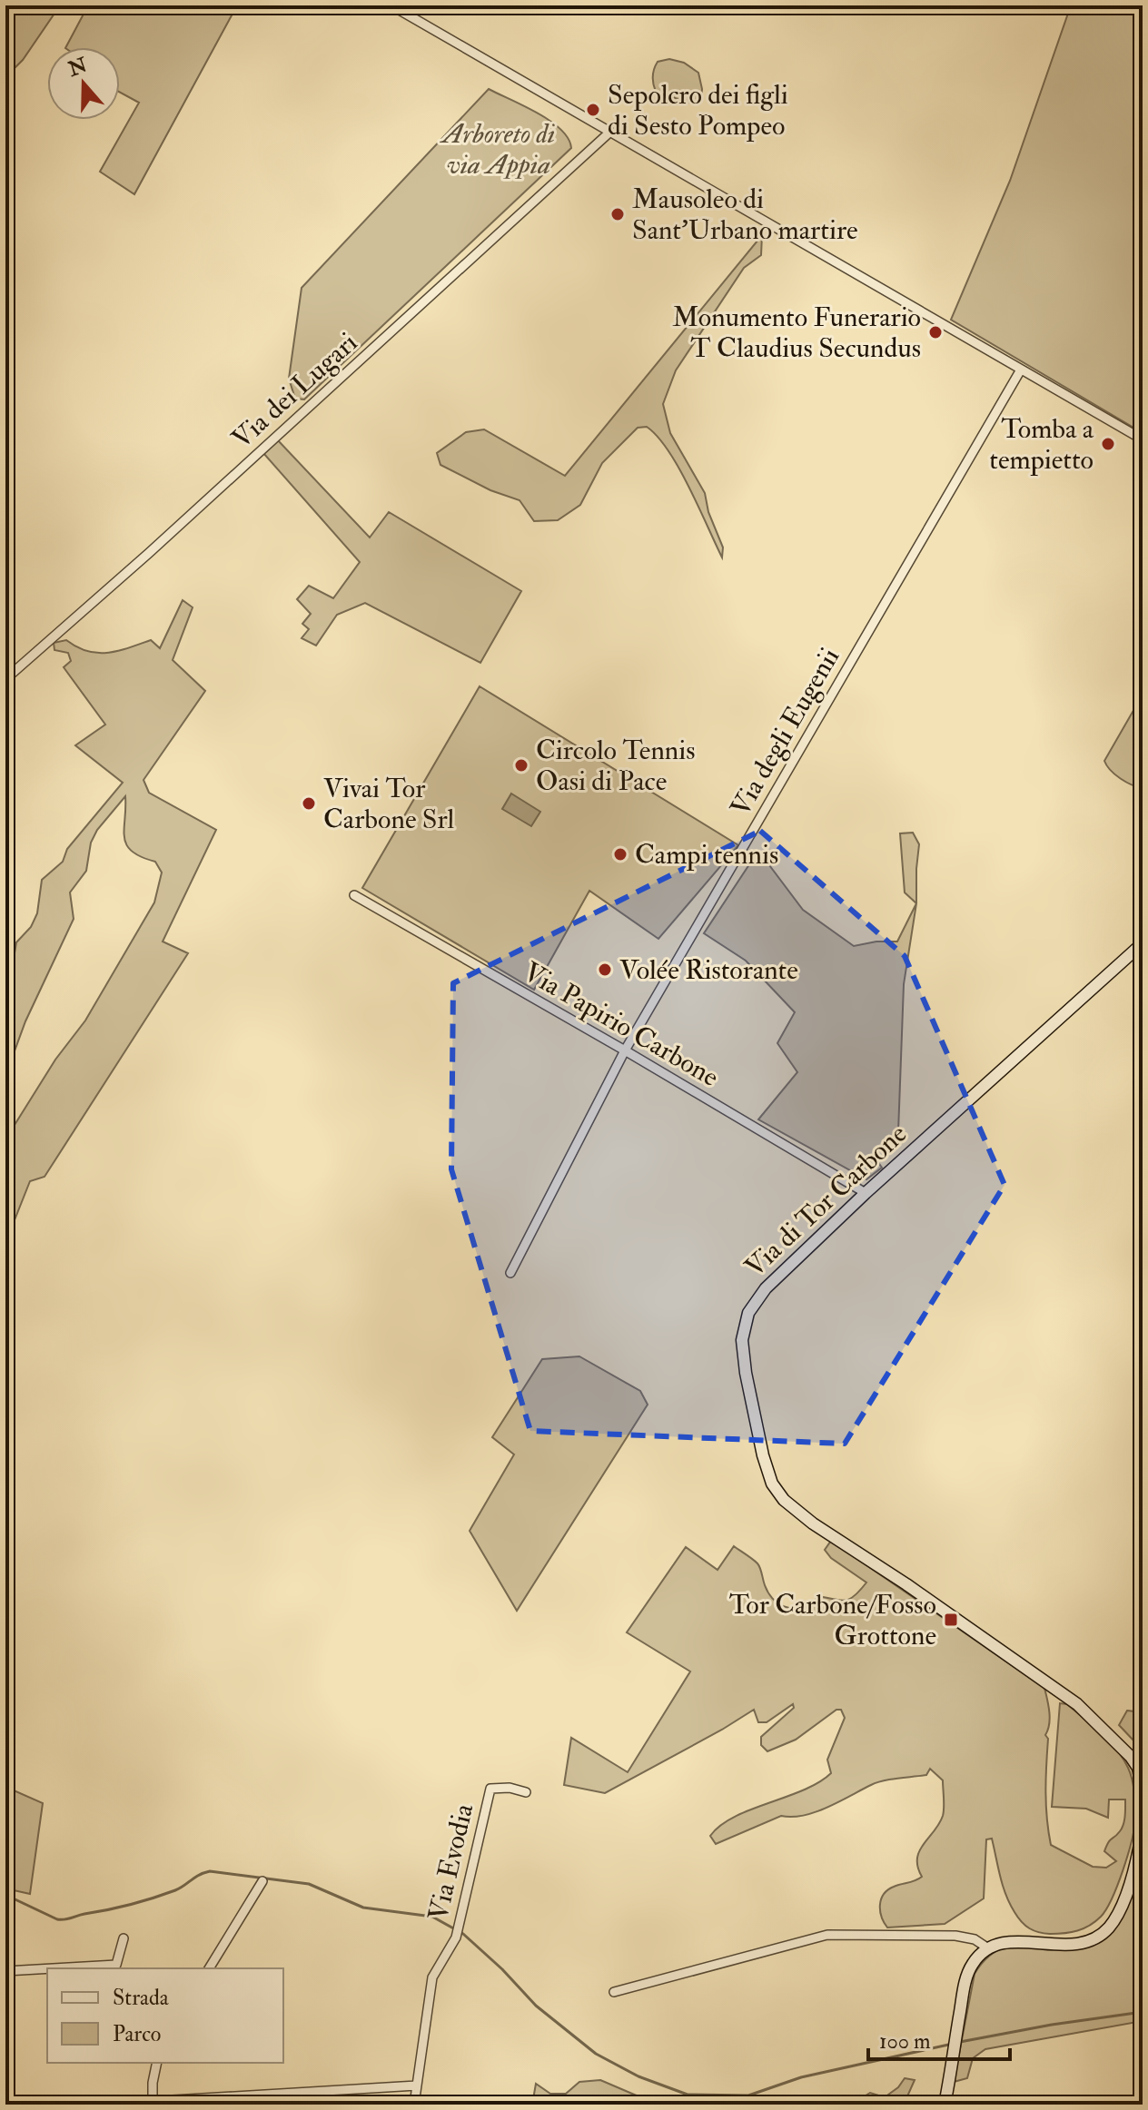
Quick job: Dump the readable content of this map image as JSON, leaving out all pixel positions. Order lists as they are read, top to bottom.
{
  "streets": {
    "main road": ["Via di Tor Carbone"],
    "street": [
      "Via dei Lugari",
      "Via degli Eugenii",
      "Via Papirio Carbone",
      "Via Evodia"
    ]
  },
  "crossings": [
    ["Via degli Eugenii", "Via Papirio Carbone"],
    ["Via Papirio Carbone", "Via di Tor Carbone"]
  ],
  "parks": ["Arboreto di via Appia"],
  "places": {
    "other": [
      "Sepolcro dei figli di Sesto Pompeo",
      "Mausoleo di Sant'Urbano martire",
      "Monumento Funerario T Claudius Secundus",
      "Tomba a tempietto",
      "Circolo Tennis Oasi di Pace",
      "Vivai Tor Carbone Srl",
      "Campi tennis",
      "Volée Ristorante"
    ],
    "transit": ["Tor Carbone/Fosso Grottone"]
  },
  "legend": ["Strada", "Parco"],
  "scale_bar": "100 m",
  "north": "top"
}
